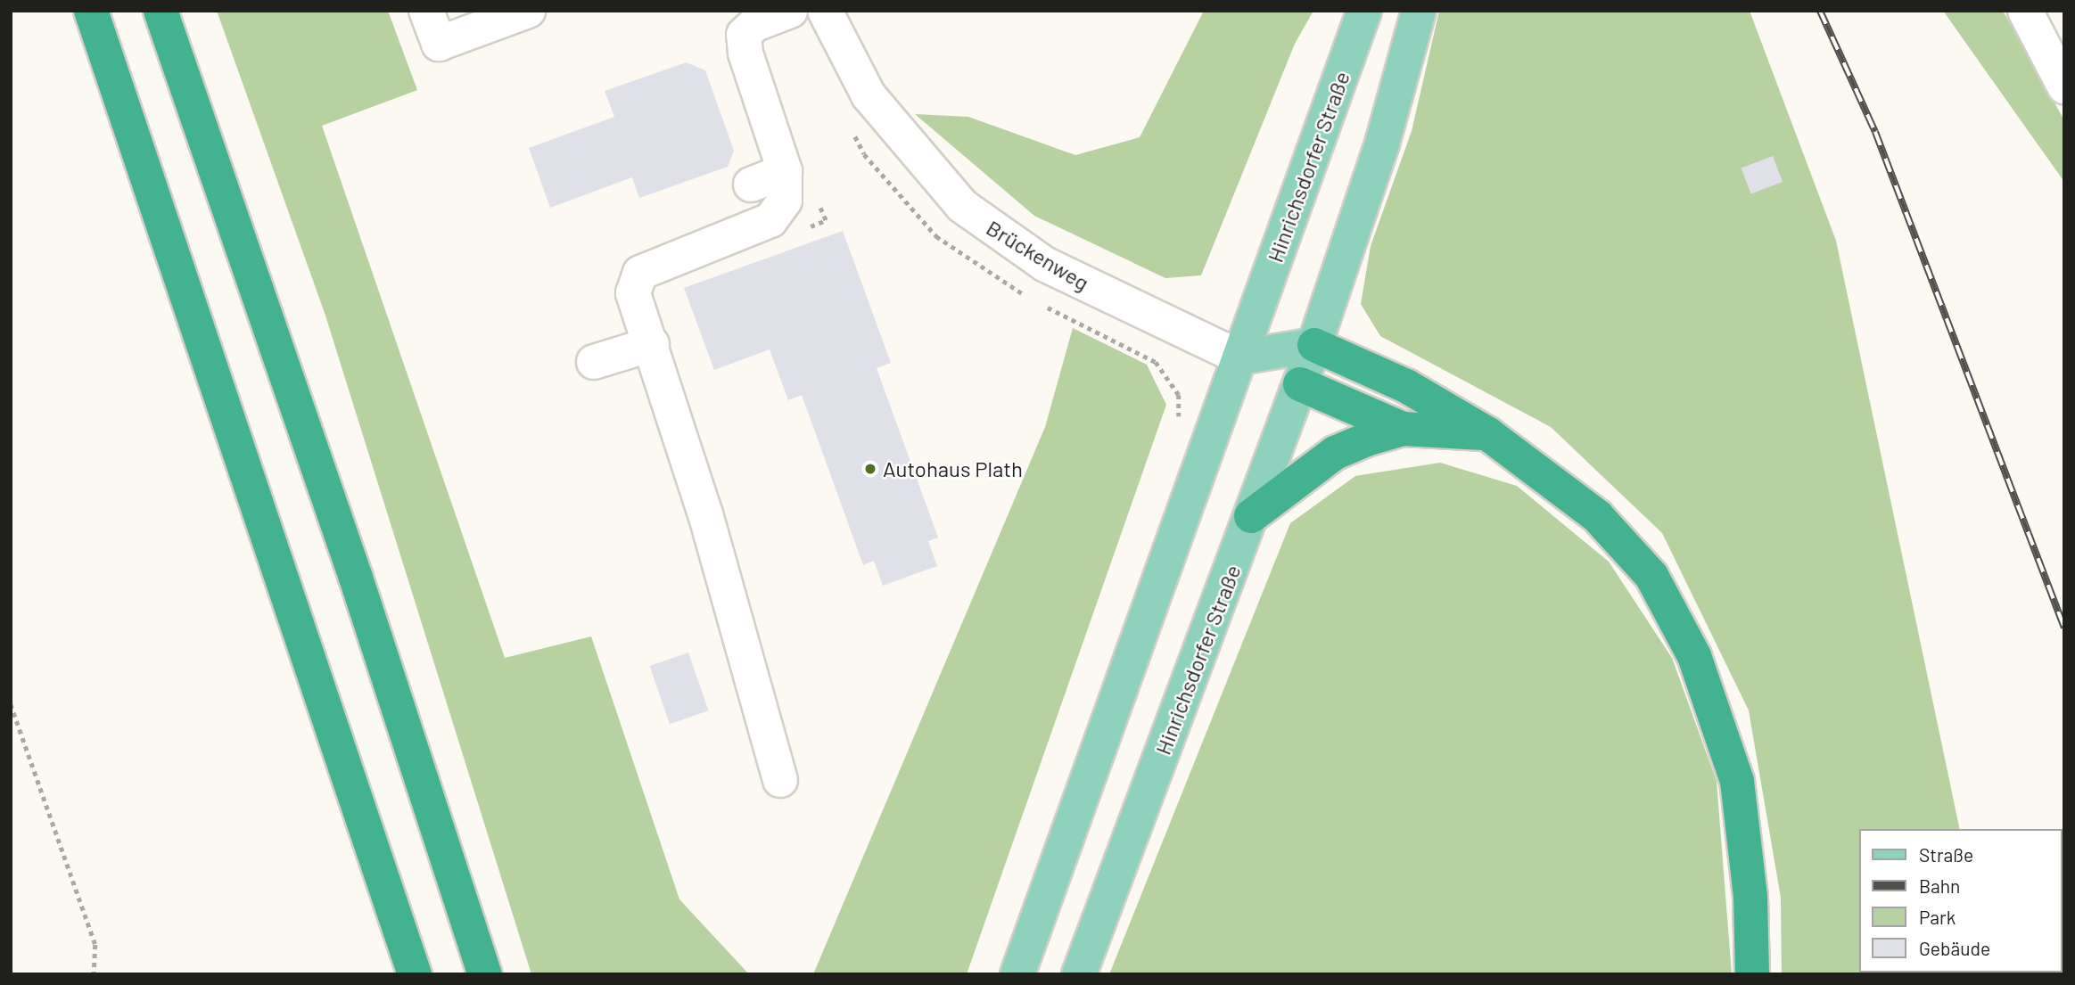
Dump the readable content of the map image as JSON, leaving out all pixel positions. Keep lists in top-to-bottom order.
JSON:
{
  "streets": {
    "main road": ["Hinrichsdorfer Straße", "Brückenweg"]
  },
  "crossings": [
    ["Hinrichsdorfer Straße", "Brückenweg"]
  ],
  "places": ["Autohaus Plath"],
  "legend": [
    "Straße",
    "Bahn",
    "Park",
    "Gebäude"
  ]
}
